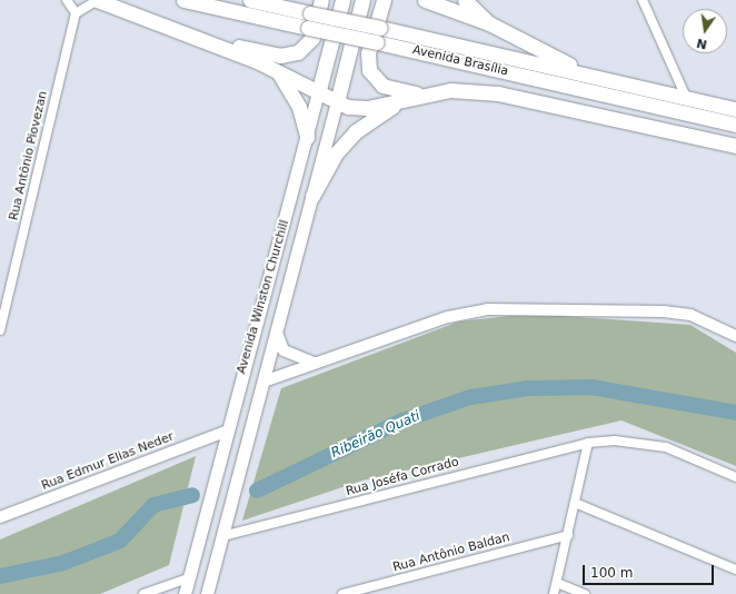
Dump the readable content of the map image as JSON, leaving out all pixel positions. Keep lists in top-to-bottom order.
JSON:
{
  "streets": {
    "main road": ["Avenida Brasília", "Avenida Winston Churchill"],
    "street": [
      "Rua Antônio Piovezan",
      "Rua Edmur Elias Neder",
      "Rua Joséfa Corrado",
      "Rua Antônio Baldan"
    ]
  },
  "crossings": [
    ["Avenida Winston Churchill", "Rua Edmur Elias Neder"],
    ["Avenida Winston Churchill", "Rua Joséfa Corrado"]
  ],
  "water": ["Ribeirão Quati"],
  "scale_bar": "100 m",
  "north": "bottom"
}
